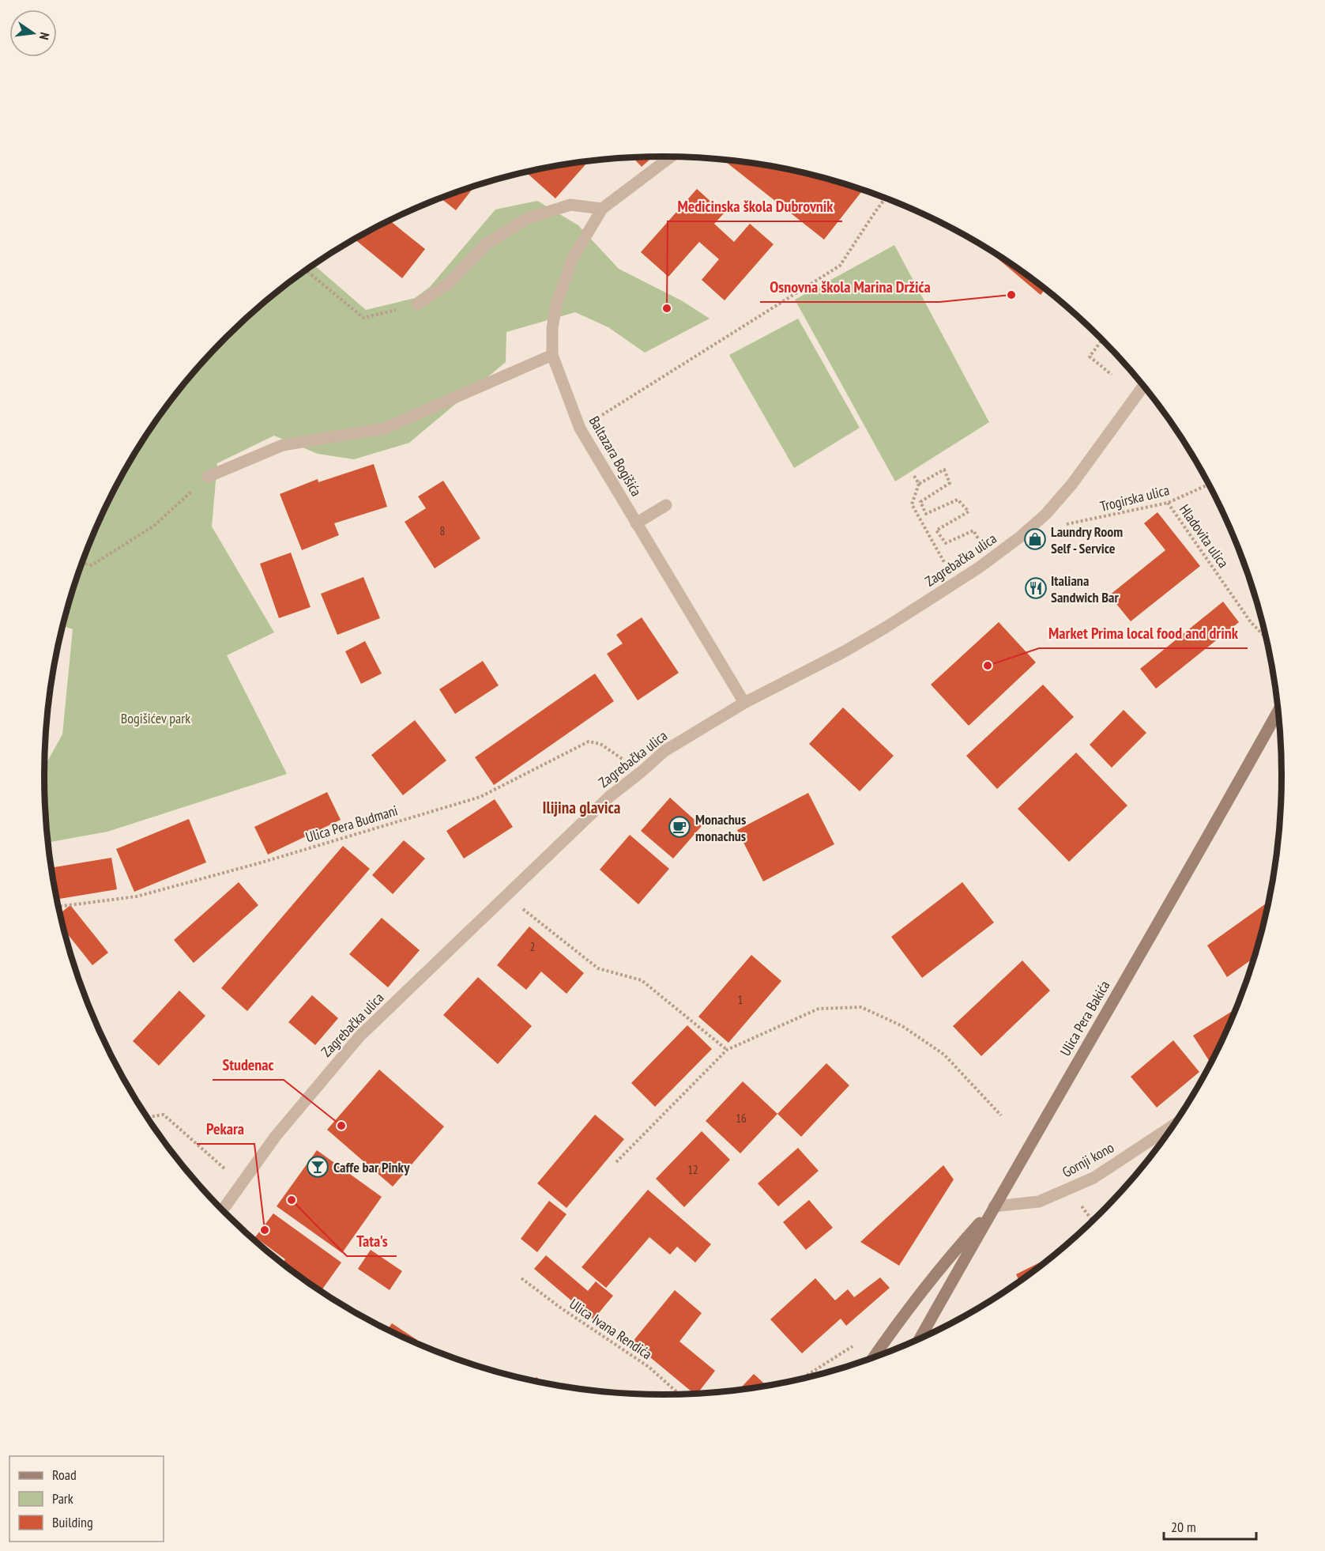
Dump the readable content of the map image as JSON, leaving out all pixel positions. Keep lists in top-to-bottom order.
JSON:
{
  "streets": {
    "main road": ["Ulica Pera Bakića"],
    "street": ["Baltazara Bogišića", "Zagrebačka ulica", "Gornji kono"],
    "path": [
      "Trogirska ulica",
      "Hladovita ulica",
      "Ulica Pera Budmani",
      "Ulica Ivana Rendića"
    ]
  },
  "crossings": [
    ["Baltazara Bogišića", "Zagrebačka ulica"],
    ["Trogirska ulica", "Hladovita ulica"],
    ["Zagrebačka ulica", "Ulica Pera Budmani"],
    ["Ulica Pera Bakića", "Gornji kono"]
  ],
  "districts": ["Ilijina glavica"],
  "parks": ["Bogišićev park"],
  "places": {
    "other": [
      "Osnovna škola Marina Držića",
      "Medicinska škola Dubrovnik",
      "Market Prima local food and drink",
      "Studenac",
      "Tata's",
      "Pekara"
    ],
    "shop": ["Laundry Room Self - Service"],
    "restaurant": ["Italiana Sandwich Bar"],
    "cafe": ["Monachus monachus"],
    "bar": ["Caffe bar Pinky"]
  },
  "house_numbers": [
    "8",
    "2",
    "1",
    "16",
    "12"
  ],
  "legend": ["Road", "Park", "Building"],
  "scale_bar": "20 m",
  "north": "right"
}
